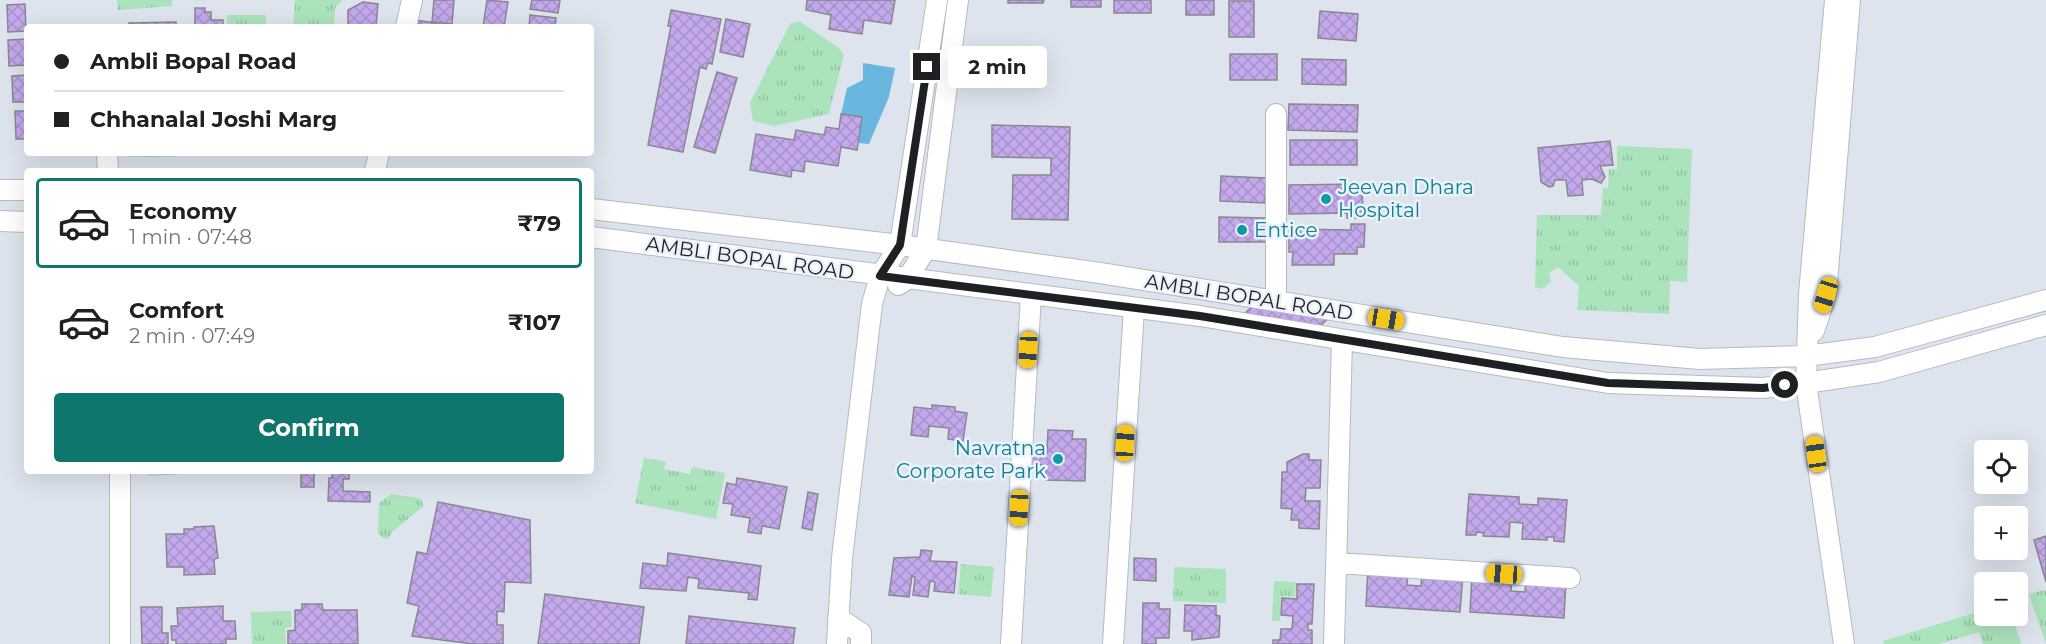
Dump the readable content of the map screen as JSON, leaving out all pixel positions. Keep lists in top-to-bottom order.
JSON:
{
  "streets": {
    "street": ["AMBLI BOPAL ROAD"]
  },
  "places": ["Jeevan Dhara Hospital", "Entice", "Navratna Corporate Park"],
  "page": {
    "banner": ["Ambli Bopal Road", "Chhanalal Joshi Marg"],
    "bubble": "2 min",
    "list": [
      {
        "name": "Economy",
        "note": "1 min · 07:48",
        "value": "₹79"
      },
      {
        "name": "Comfort",
        "note": "2 min · 07:49",
        "value": "₹107"
      }
    ],
    "buttons": "Confirm",
    "map_buttons": ["+", "−"]
  }
}
